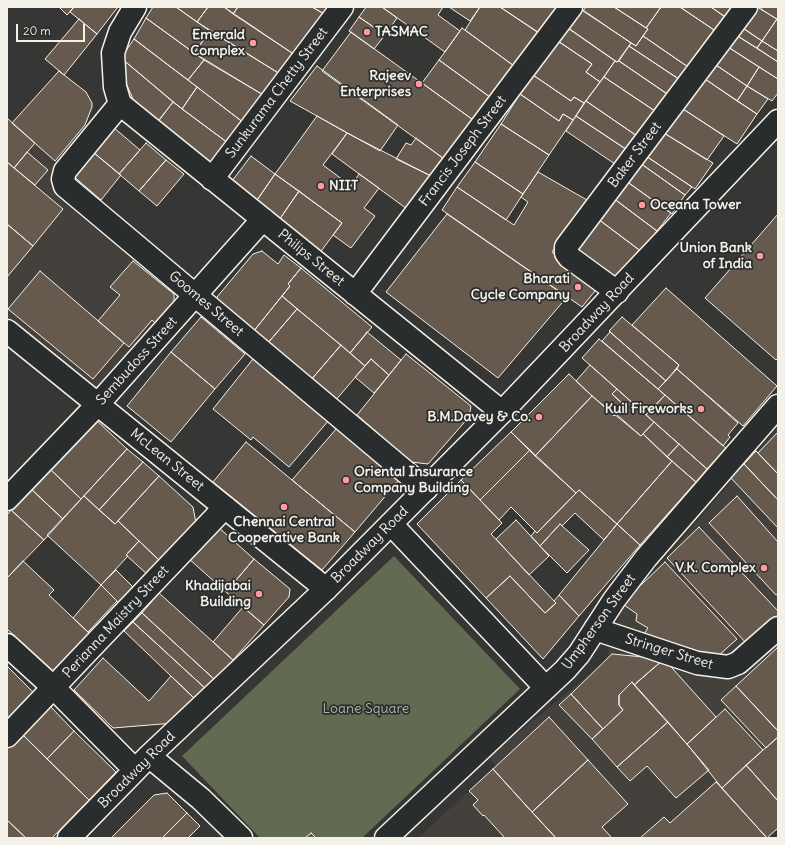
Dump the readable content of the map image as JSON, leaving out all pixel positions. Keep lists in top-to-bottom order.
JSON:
{
  "streets": {
    "street": [
      "Sunkurama Chetty Street",
      "Francis Joseph Street",
      "Baker Street",
      "Philips Street",
      "Goomes Street",
      "Broadway Road",
      "Sembudoss Street",
      "McLean Street",
      "Perianna Maistry Street",
      "Umpherson Street",
      "Stringer Street"
    ]
  },
  "crossings": [
    ["Sunkurama Chetty Street", "Philips Street"],
    ["Francis Joseph Street", "Philips Street"],
    ["Baker Street", "Broadway Road"],
    ["Philips Street", "Goomes Street"],
    ["Philips Street", "Broadway Road"],
    ["Philips Street", "Sembudoss Street"],
    ["Goomes Street", "Broadway Road"],
    ["Goomes Street", "Sembudoss Street"],
    ["Broadway Road", "McLean Street"],
    ["Sembudoss Street", "McLean Street"],
    ["McLean Street", "Perianna Maistry Street"],
    ["Umpherson Street", "Stringer Street"]
  ],
  "parks": ["Loane Square"],
  "places": [
    "TASMAC",
    "Emerald Complex",
    "Rajeev Enterprises",
    "NIIT",
    "Oceana Tower",
    "Union Bank of India",
    "Bharati Cycle Company",
    "Kuil Fireworks",
    "B.M.Davey & Co.",
    "Oriental Insurance Company Building",
    "Chennai Central Cooperative Bank",
    "V.K. Complex",
    "Khadijabai Building"
  ],
  "scale_bar": "20 m"
}
